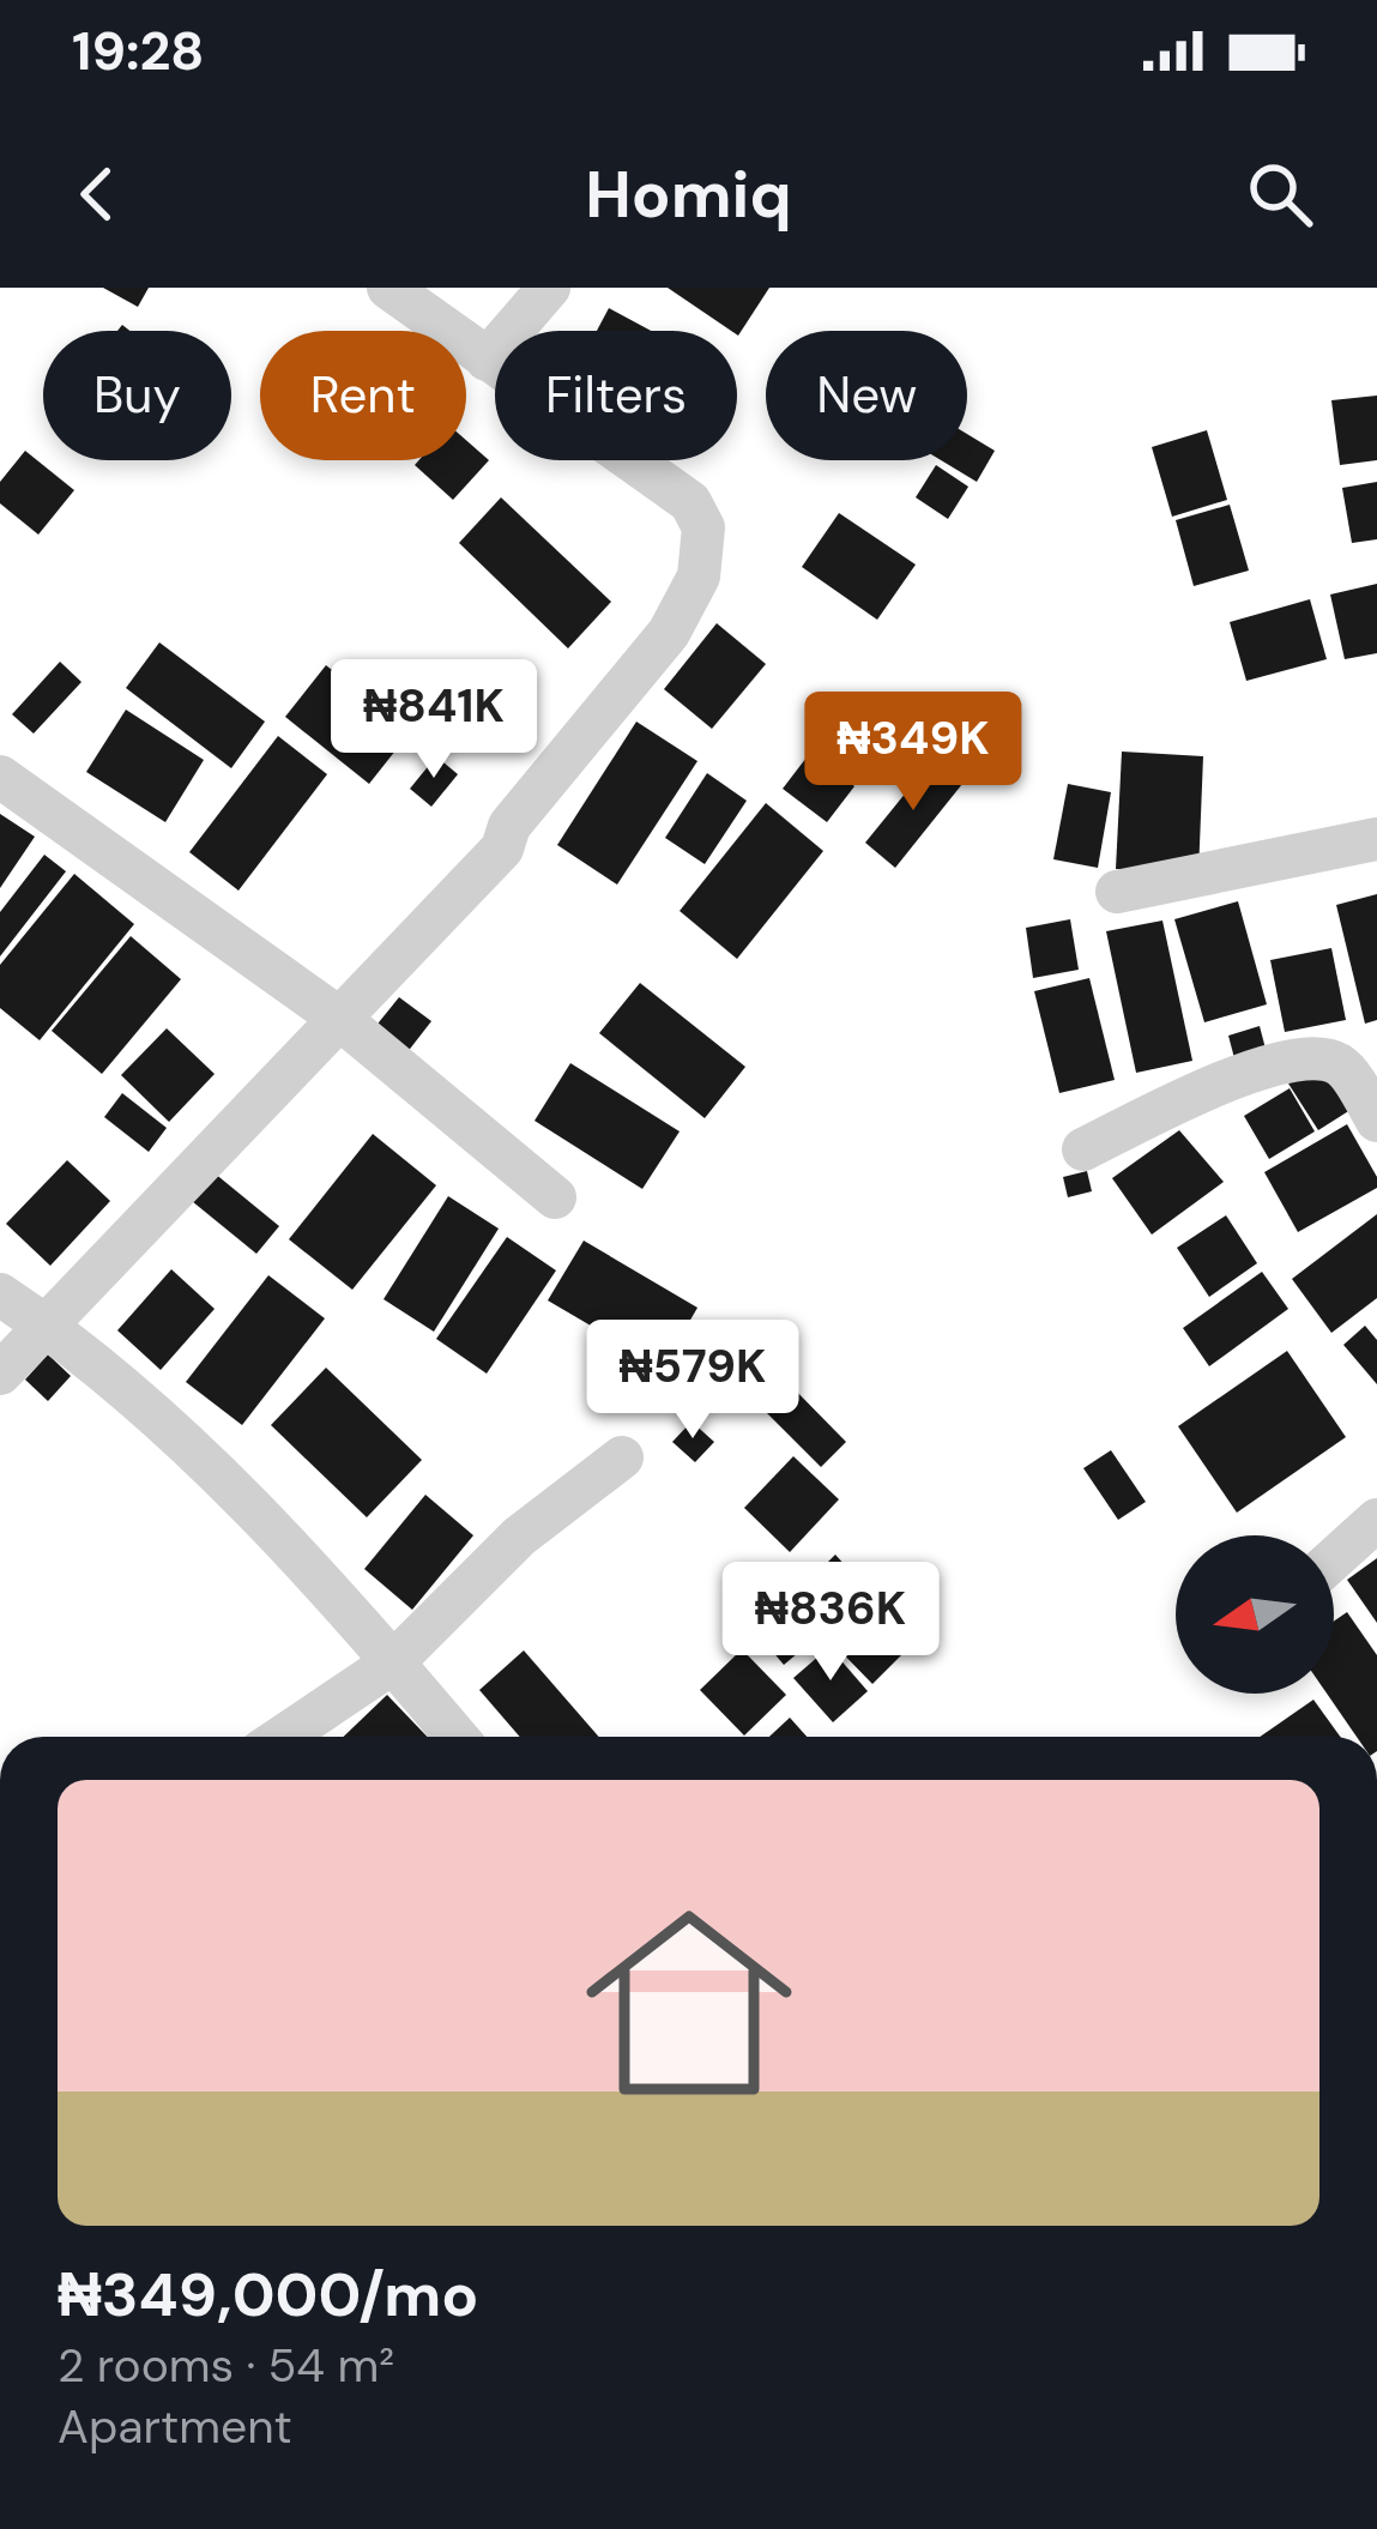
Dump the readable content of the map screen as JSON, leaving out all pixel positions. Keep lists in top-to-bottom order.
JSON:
{
  "north": "left",
  "page": {
    "status": "19:28",
    "header": "Homiq",
    "chip": [
      "Buy",
      "Rent",
      "Filters",
      "New"
    ],
    "price": [
      "₦841K",
      "₦349K",
      "₦579K",
      "₦836K"
    ],
    "list": [
      {
        "name": "₦349,000/mo",
        "note": "2 rooms · 54 m² · Apartment"
      }
    ]
  }
}
